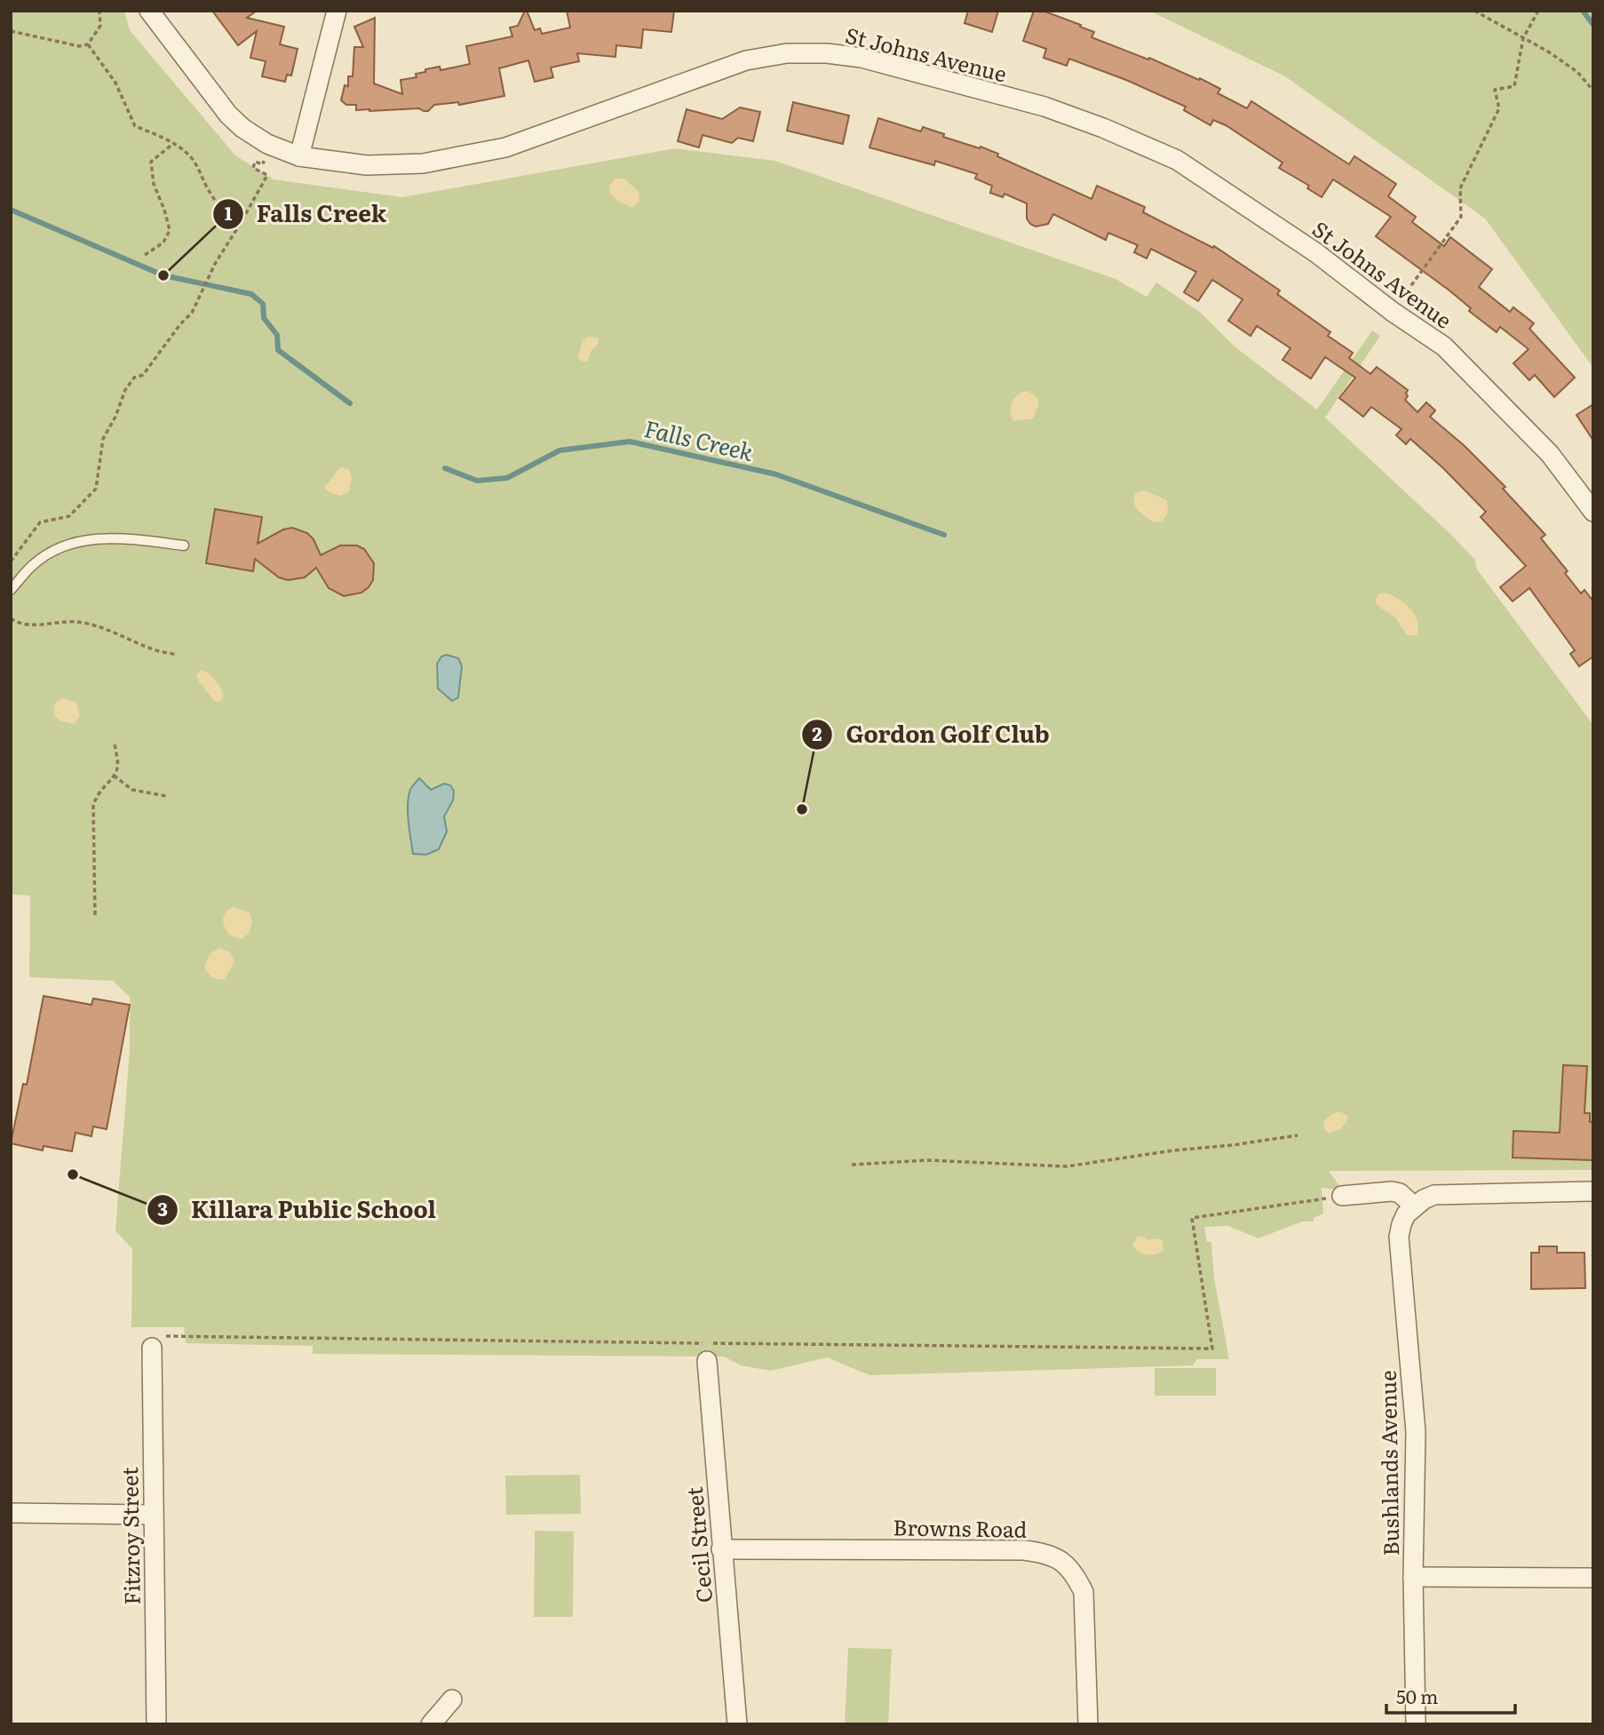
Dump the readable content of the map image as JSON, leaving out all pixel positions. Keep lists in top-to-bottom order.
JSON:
{
  "streets": {
    "street": [
      "St Johns Avenue",
      "Bushlands Avenue",
      "Browns Road",
      "Fitzroy Street",
      "Cecil Street"
    ]
  },
  "crossings": [
    ["Browns Road", "Cecil Street"]
  ],
  "water": ["Falls Creek"],
  "places": ["Falls Creek", "Gordon Golf Club", "Killara Public School"],
  "scale_bar": "50 m"
}
